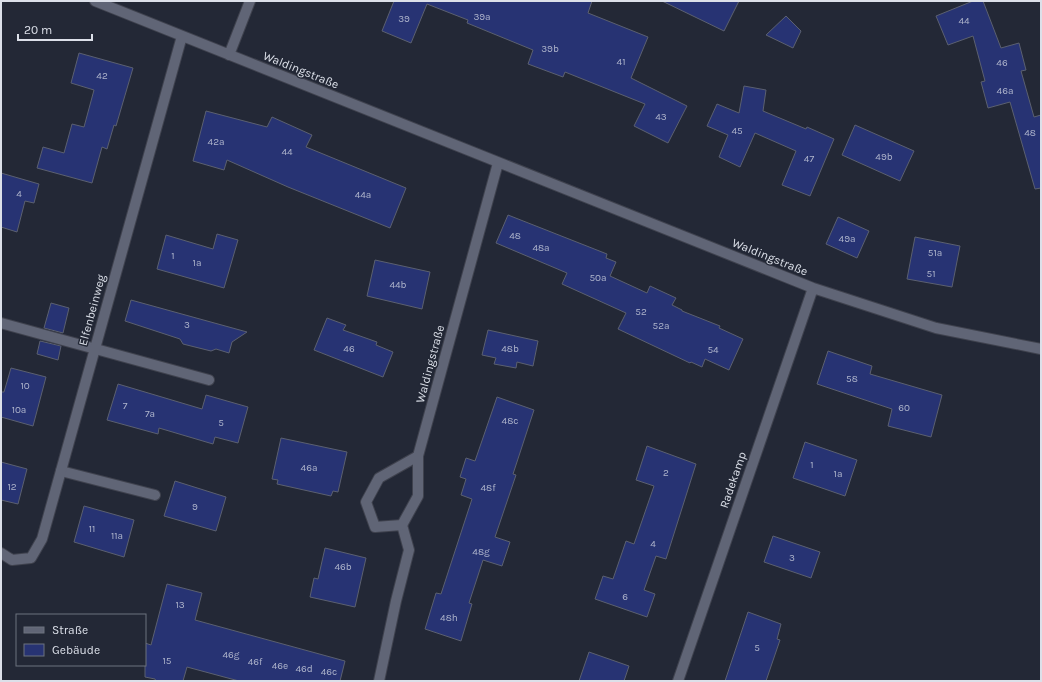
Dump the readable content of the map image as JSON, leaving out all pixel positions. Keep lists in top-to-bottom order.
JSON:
{
  "streets": {
    "street": ["Waldingstraße", "Elfenbeinweg", "Radekamp"]
  },
  "crossings": [
    ["Waldingstraße", "Elfenbeinweg"],
    ["Waldingstraße", "Radekamp"]
  ],
  "house_numbers": [
    "39a",
    "39",
    "44",
    "39b",
    "41",
    "46",
    "42",
    "46a",
    "43",
    "45",
    "48",
    "42a",
    "44",
    "49b",
    "47",
    "4",
    "44a",
    "48",
    "49a",
    "48a",
    "51a",
    "1",
    "1a",
    "51",
    "50a",
    "44b",
    "52",
    "3",
    "52a",
    "46",
    "48b",
    "54",
    "58",
    "10",
    "7",
    "60",
    "10a",
    "7a",
    "48c",
    "5",
    "1",
    "46a",
    "2",
    "1a",
    "12",
    "48f",
    "9",
    "11",
    "11a",
    "4",
    "48g",
    "3",
    "46b",
    "6",
    "13",
    "48h",
    "5",
    "46g",
    "15",
    "46f",
    "46e",
    "46d",
    "46c"
  ],
  "legend": ["Straße", "Gebäude"],
  "scale_bar": "20 m"
}
